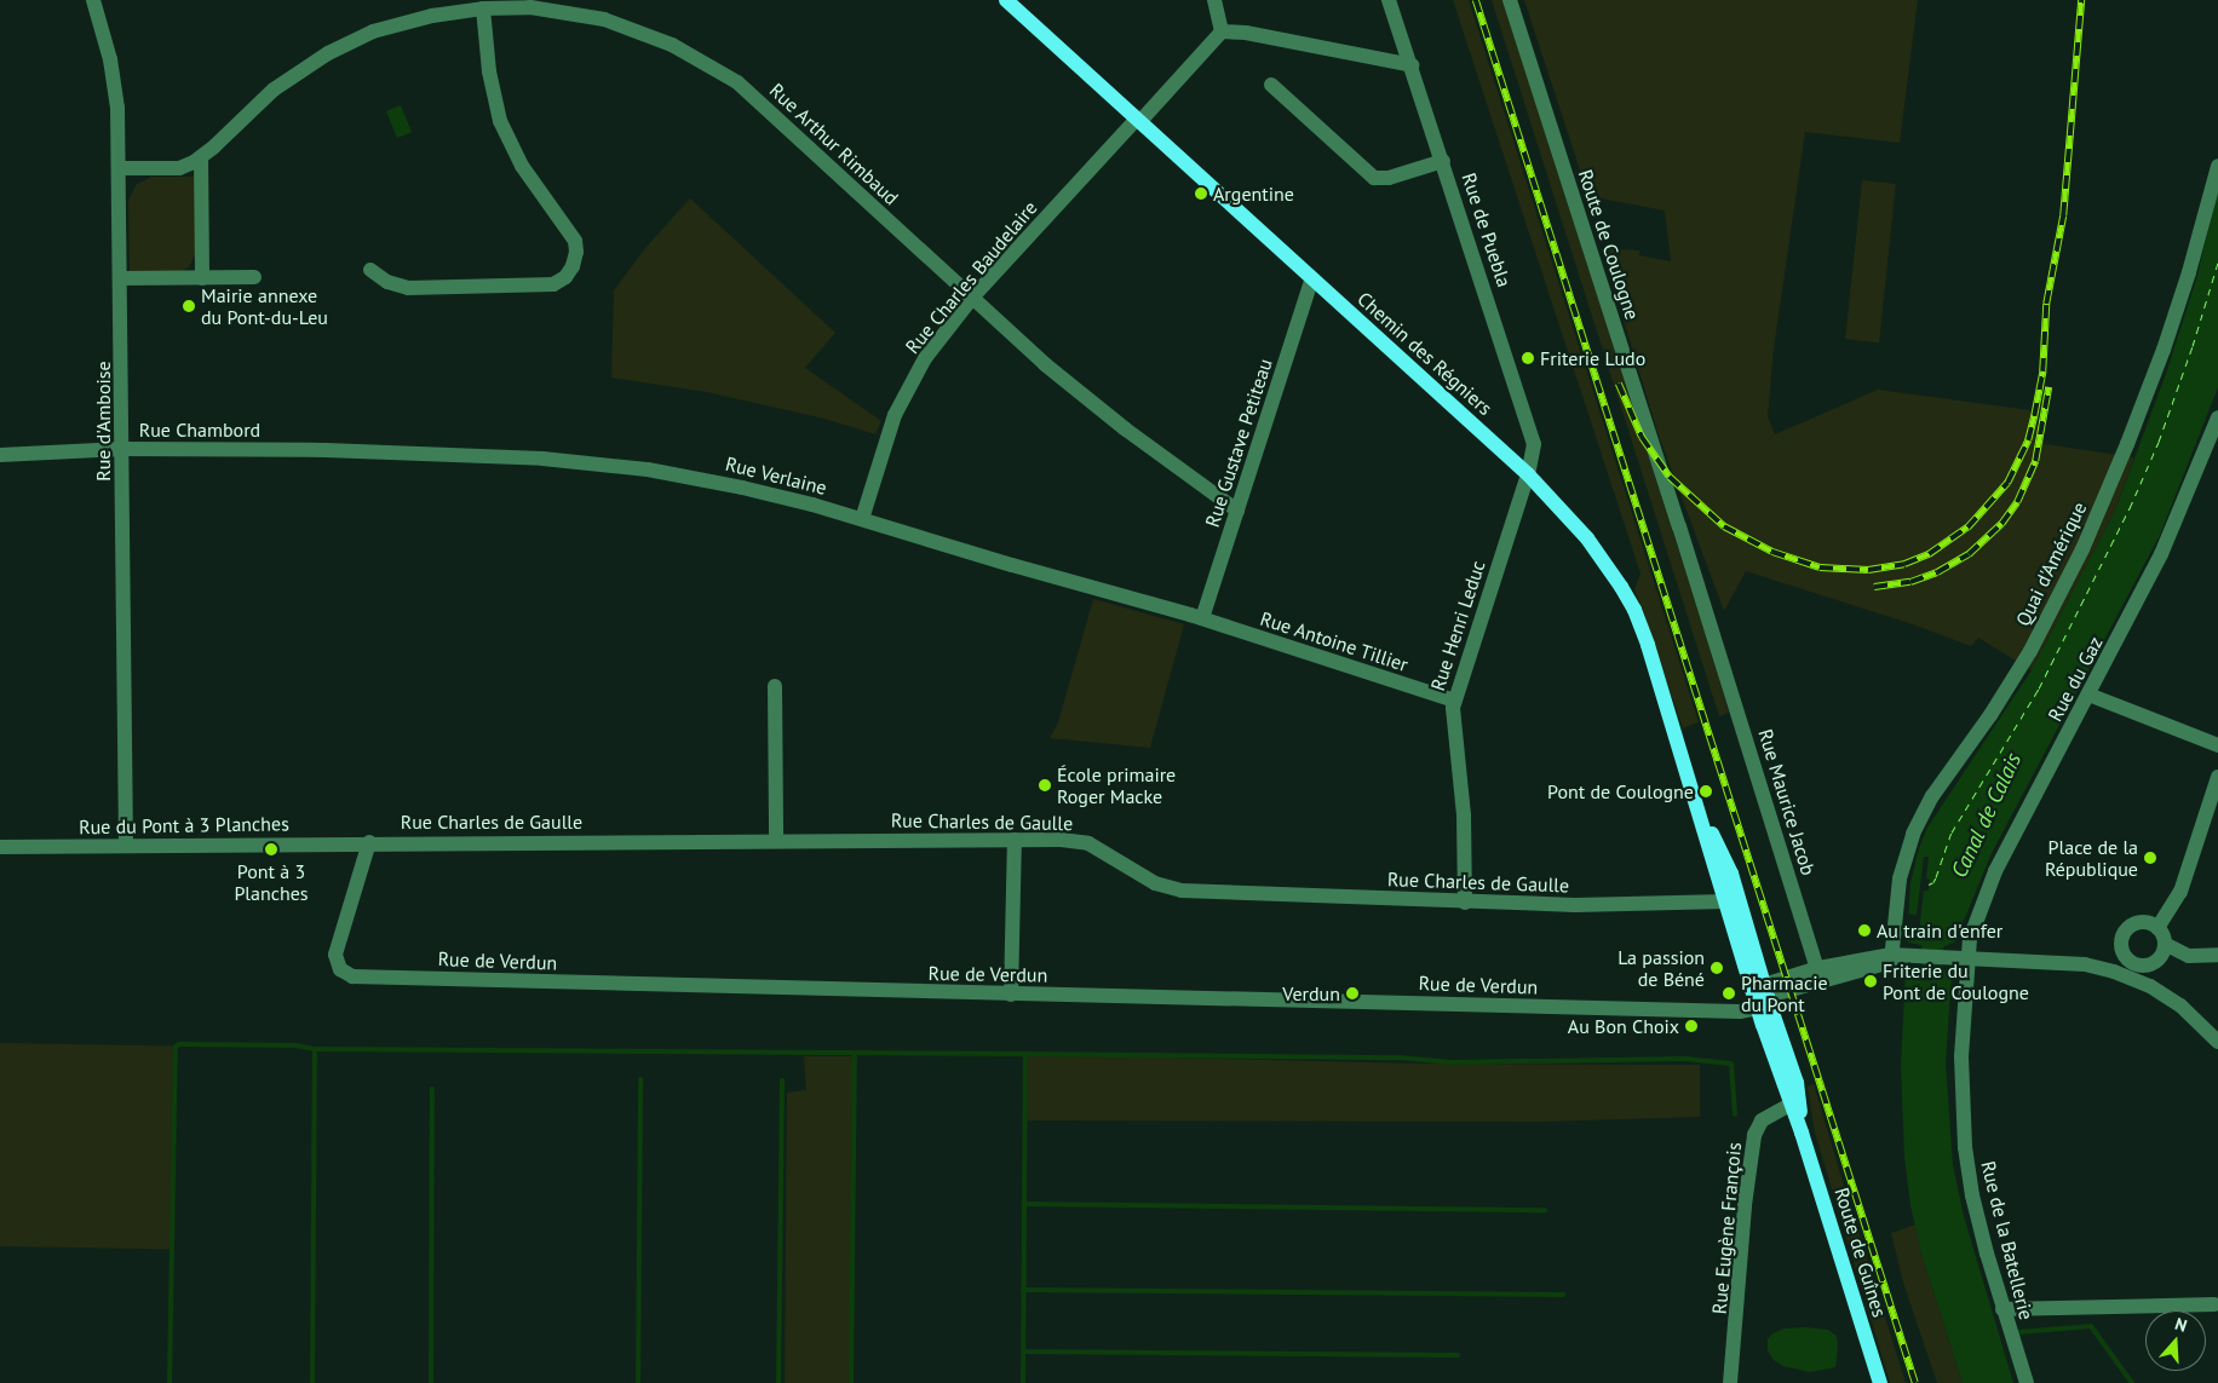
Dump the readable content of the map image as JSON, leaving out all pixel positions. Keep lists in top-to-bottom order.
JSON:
{
  "streets": {
    "main road": ["Chemin des Régniers", "Route de Guînes"],
    "street": [
      "Rue Arthur Rimbaud",
      "Rue de Puebla",
      "Route de Coulogne",
      "Rue Charles Baudelaire",
      "Rue d'Amboise",
      "Rue Chambord",
      "Rue Gustave Petiteau",
      "Rue Verlaine",
      "Quai d'Amérique",
      "Rue Henri Leduc",
      "Rue Antoine Tillier",
      "Rue du Gaz",
      "Rue Maurice Jacob",
      "Rue Charles de Gaulle",
      "Rue du Pont à 3 Planches",
      "Rue de Verdun",
      "Rue Eugène François",
      "Rue de la Batellerie"
    ]
  },
  "crossings": [
    ["Rue Arthur Rimbaud", "Rue Charles Baudelaire"],
    ["Rue Arthur Rimbaud", "Rue Gustave Petiteau"],
    ["Rue de Puebla", "Chemin des Régniers"],
    ["Rue de Puebla", "Rue Henri Leduc"],
    ["Route de Coulogne", "Rue Maurice Jacob"],
    ["Rue Charles Baudelaire", "Chemin des Régniers"],
    ["Rue Charles Baudelaire", "Rue Verlaine"],
    ["Chemin des Régniers", "Rue Gustave Petiteau"],
    ["Chemin des Régniers", "Rue Henri Leduc"],
    ["Chemin des Régniers", "Rue Charles de Gaulle"],
    ["Chemin des Régniers", "Rue de Verdun"],
    ["Chemin des Régniers", "Route de Guînes"],
    ["Rue d'Amboise", "Rue Chambord"],
    ["Rue d'Amboise", "Rue du Pont à 3 Planches"],
    ["Rue Chambord", "Rue Verlaine"],
    ["Rue Gustave Petiteau", "Rue Verlaine"],
    ["Rue Gustave Petiteau", "Rue Antoine Tillier"],
    ["Rue Verlaine", "Rue Antoine Tillier"],
    ["Quai d'Amérique", "Rue de Verdun"],
    ["Rue Henri Leduc", "Rue Antoine Tillier"],
    ["Rue Henri Leduc", "Rue Charles de Gaulle"],
    ["Rue du Gaz", "Rue de Verdun"],
    ["Rue du Gaz", "Rue de la Batellerie"],
    ["Rue Maurice Jacob", "Rue de Verdun"],
    ["Rue Charles de Gaulle", "Rue du Pont à 3 Planches"],
    ["Rue Charles de Gaulle", "Rue de Verdun"],
    ["Rue du Pont à 3 Planches", "Rue de Verdun"],
    ["Rue de Verdun", "Rue de la Batellerie"],
    ["Rue de Verdun", "Route de Guînes"],
    ["Rue Eugène François", "Route de Guînes"]
  ],
  "water": ["Canal de Calais"],
  "places": [
    "Argentine",
    "Mairie annexe du Pont-du-Leu",
    "Friterie Ludo",
    "École primaire Roger Macke",
    "Pont de Coulogne",
    "Pont à 3 Planches",
    "Place de la République",
    "Au train d'enfer",
    "La passion de Béné",
    "Friterie du Pont de Coulogne",
    "Verdun",
    "Pharmacie du Pont",
    "Au Bon Choix"
  ],
  "north": "top"
}
